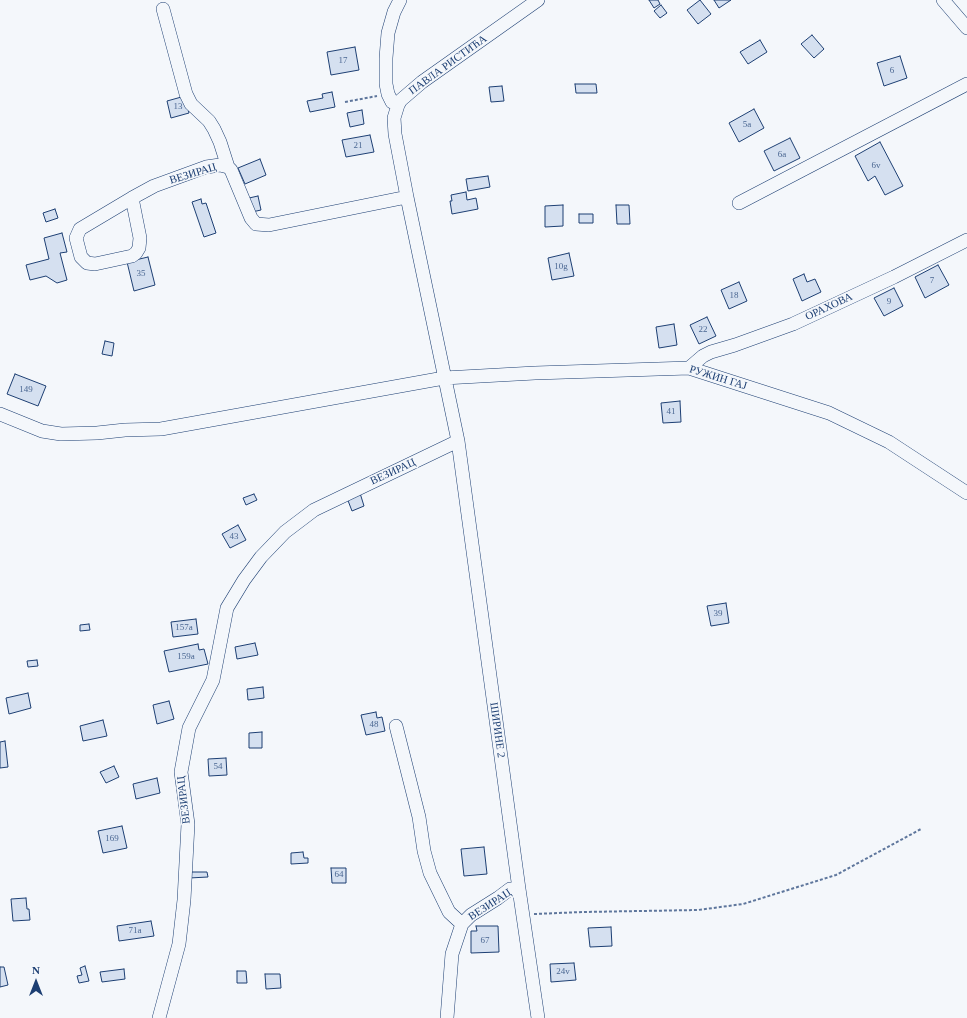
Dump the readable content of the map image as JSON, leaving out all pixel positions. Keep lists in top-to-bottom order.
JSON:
{
  "streets": {
    "street": [
      "ПАВЛА РИСТИЋА",
      "ВЕЗИРАЦ",
      "ОРАХОВА",
      "РУЖИН ГАЈ",
      "ШИРИНЕ 2"
    ]
  },
  "crossings": [
    ["ВЕЗИРАЦ", "ШИРИНЕ 2"],
    ["ОРАХОВА", "РУЖИН ГАЈ"]
  ],
  "house_numbers": [
    "17",
    "6",
    "13",
    "5a",
    "21",
    "6a",
    "6v",
    "10g",
    "35",
    "7",
    "18",
    "9",
    "22",
    "149",
    "41",
    "43",
    "39",
    "157a",
    "159a",
    "48",
    "54",
    "169",
    "64",
    "71a",
    "67",
    "24v"
  ],
  "north": "top"
}
